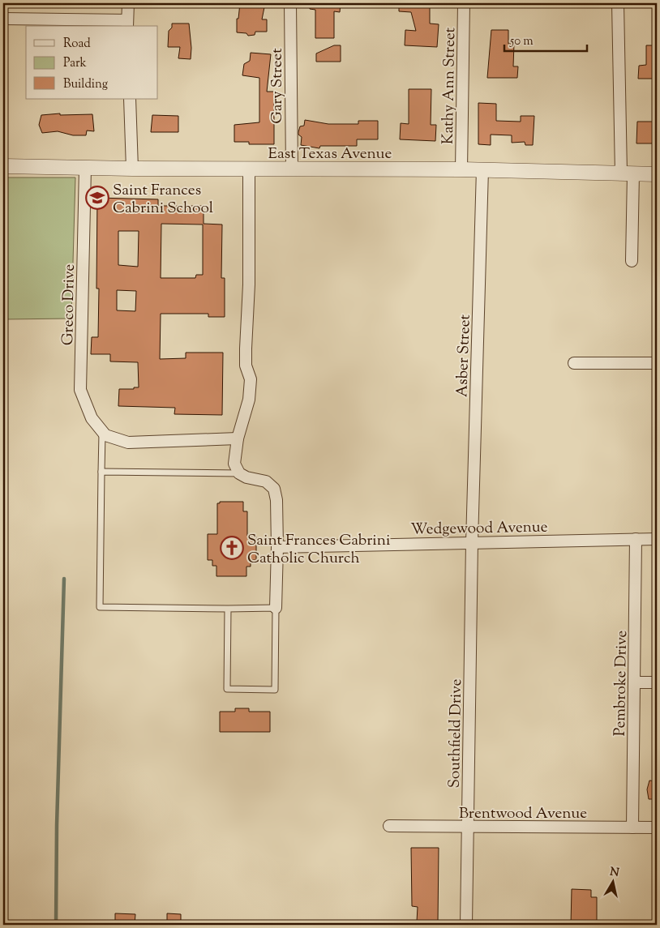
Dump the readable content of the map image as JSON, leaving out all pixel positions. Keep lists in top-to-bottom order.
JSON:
{
  "streets": {
    "street": [
      "Gary Street",
      "Kathy Ann Street",
      "East Texas Avenue",
      "Greco Drive",
      "Asber Street",
      "Wedgewood Avenue",
      "Pembroke Drive",
      "Southfield Drive",
      "Brentwood Avenue"
    ]
  },
  "crossings": [
    ["Gary Street", "East Texas Avenue"],
    ["Kathy Ann Street", "East Texas Avenue"],
    ["East Texas Avenue", "Greco Drive"],
    ["East Texas Avenue", "Asber Street"],
    ["Asber Street", "Wedgewood Avenue"],
    ["Asber Street", "Southfield Drive"],
    ["Wedgewood Avenue", "Pembroke Drive"],
    ["Wedgewood Avenue", "Southfield Drive"],
    ["Pembroke Drive", "Brentwood Avenue"],
    ["Southfield Drive", "Brentwood Avenue"]
  ],
  "places": {
    "school or university": ["Saint Frances Cabrini School"],
    "church": ["Saint Frances Cabrini Catholic Church"]
  },
  "legend": ["Road", "Park", "Building"],
  "scale_bar": "50 m",
  "north": "top"
}
